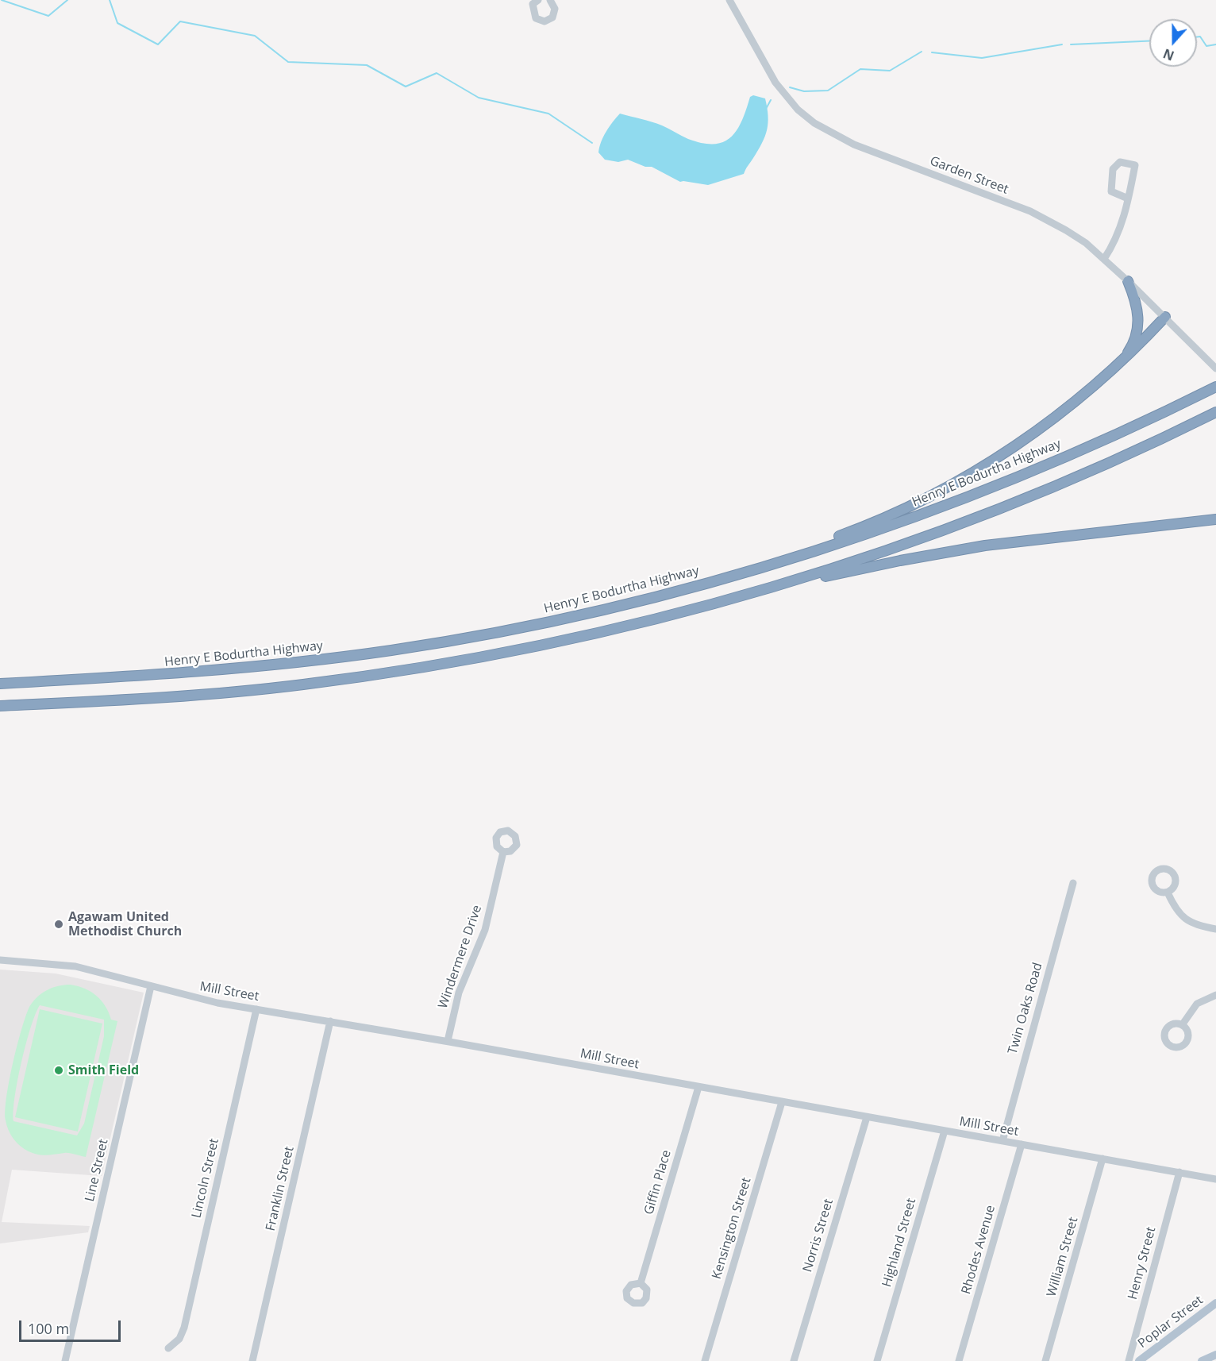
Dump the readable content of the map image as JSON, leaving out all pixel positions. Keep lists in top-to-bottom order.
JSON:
{
  "streets": {
    "highway": ["Henry E Bodurtha Highway"],
    "main road": ["Poplar Street"],
    "street": [
      "Garden Street",
      "Windermere Drive",
      "Mill Street",
      "Twin Oaks Road",
      "Line Street",
      "Lincoln Street",
      "Giffin Place",
      "Franklin Street",
      "Kensington Street",
      "Norris Street",
      "Highland Street",
      "Rhodes Avenue",
      "William Street",
      "Henry Street"
    ]
  },
  "crossings": [
    ["Windermere Drive", "Mill Street"],
    ["Mill Street", "Twin Oaks Road"],
    ["Mill Street", "Line Street"],
    ["Mill Street", "Lincoln Street"],
    ["Mill Street", "Giffin Place"],
    ["Mill Street", "Franklin Street"],
    ["Mill Street", "Kensington Street"],
    ["Mill Street", "Norris Street"],
    ["Mill Street", "Highland Street"],
    ["Mill Street", "Rhodes Avenue"],
    ["Mill Street", "William Street"],
    ["Mill Street", "Henry Street"]
  ],
  "places": ["Agawam United Methodist Church", "Smith Field"],
  "scale_bar": "100 m",
  "north": "bottom"
}
